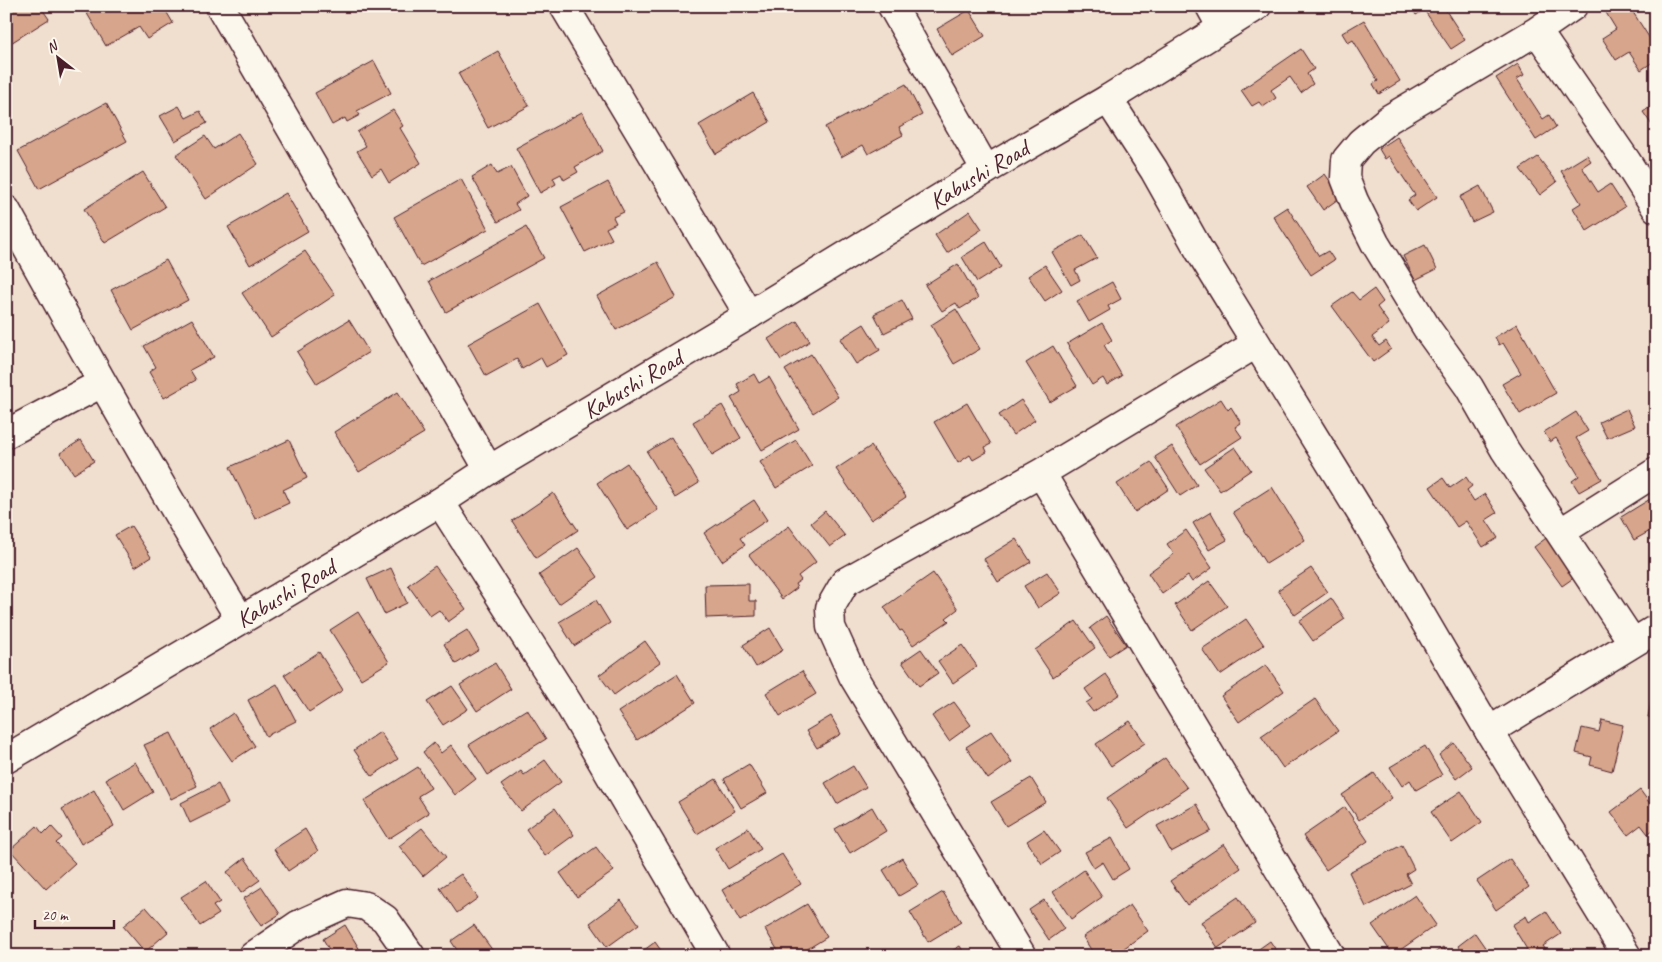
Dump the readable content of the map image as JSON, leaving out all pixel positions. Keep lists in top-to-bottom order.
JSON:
{
  "streets": {
    "street": ["Kabushi Road"]
  },
  "scale_bar": "20 m",
  "north": "top left"
}
